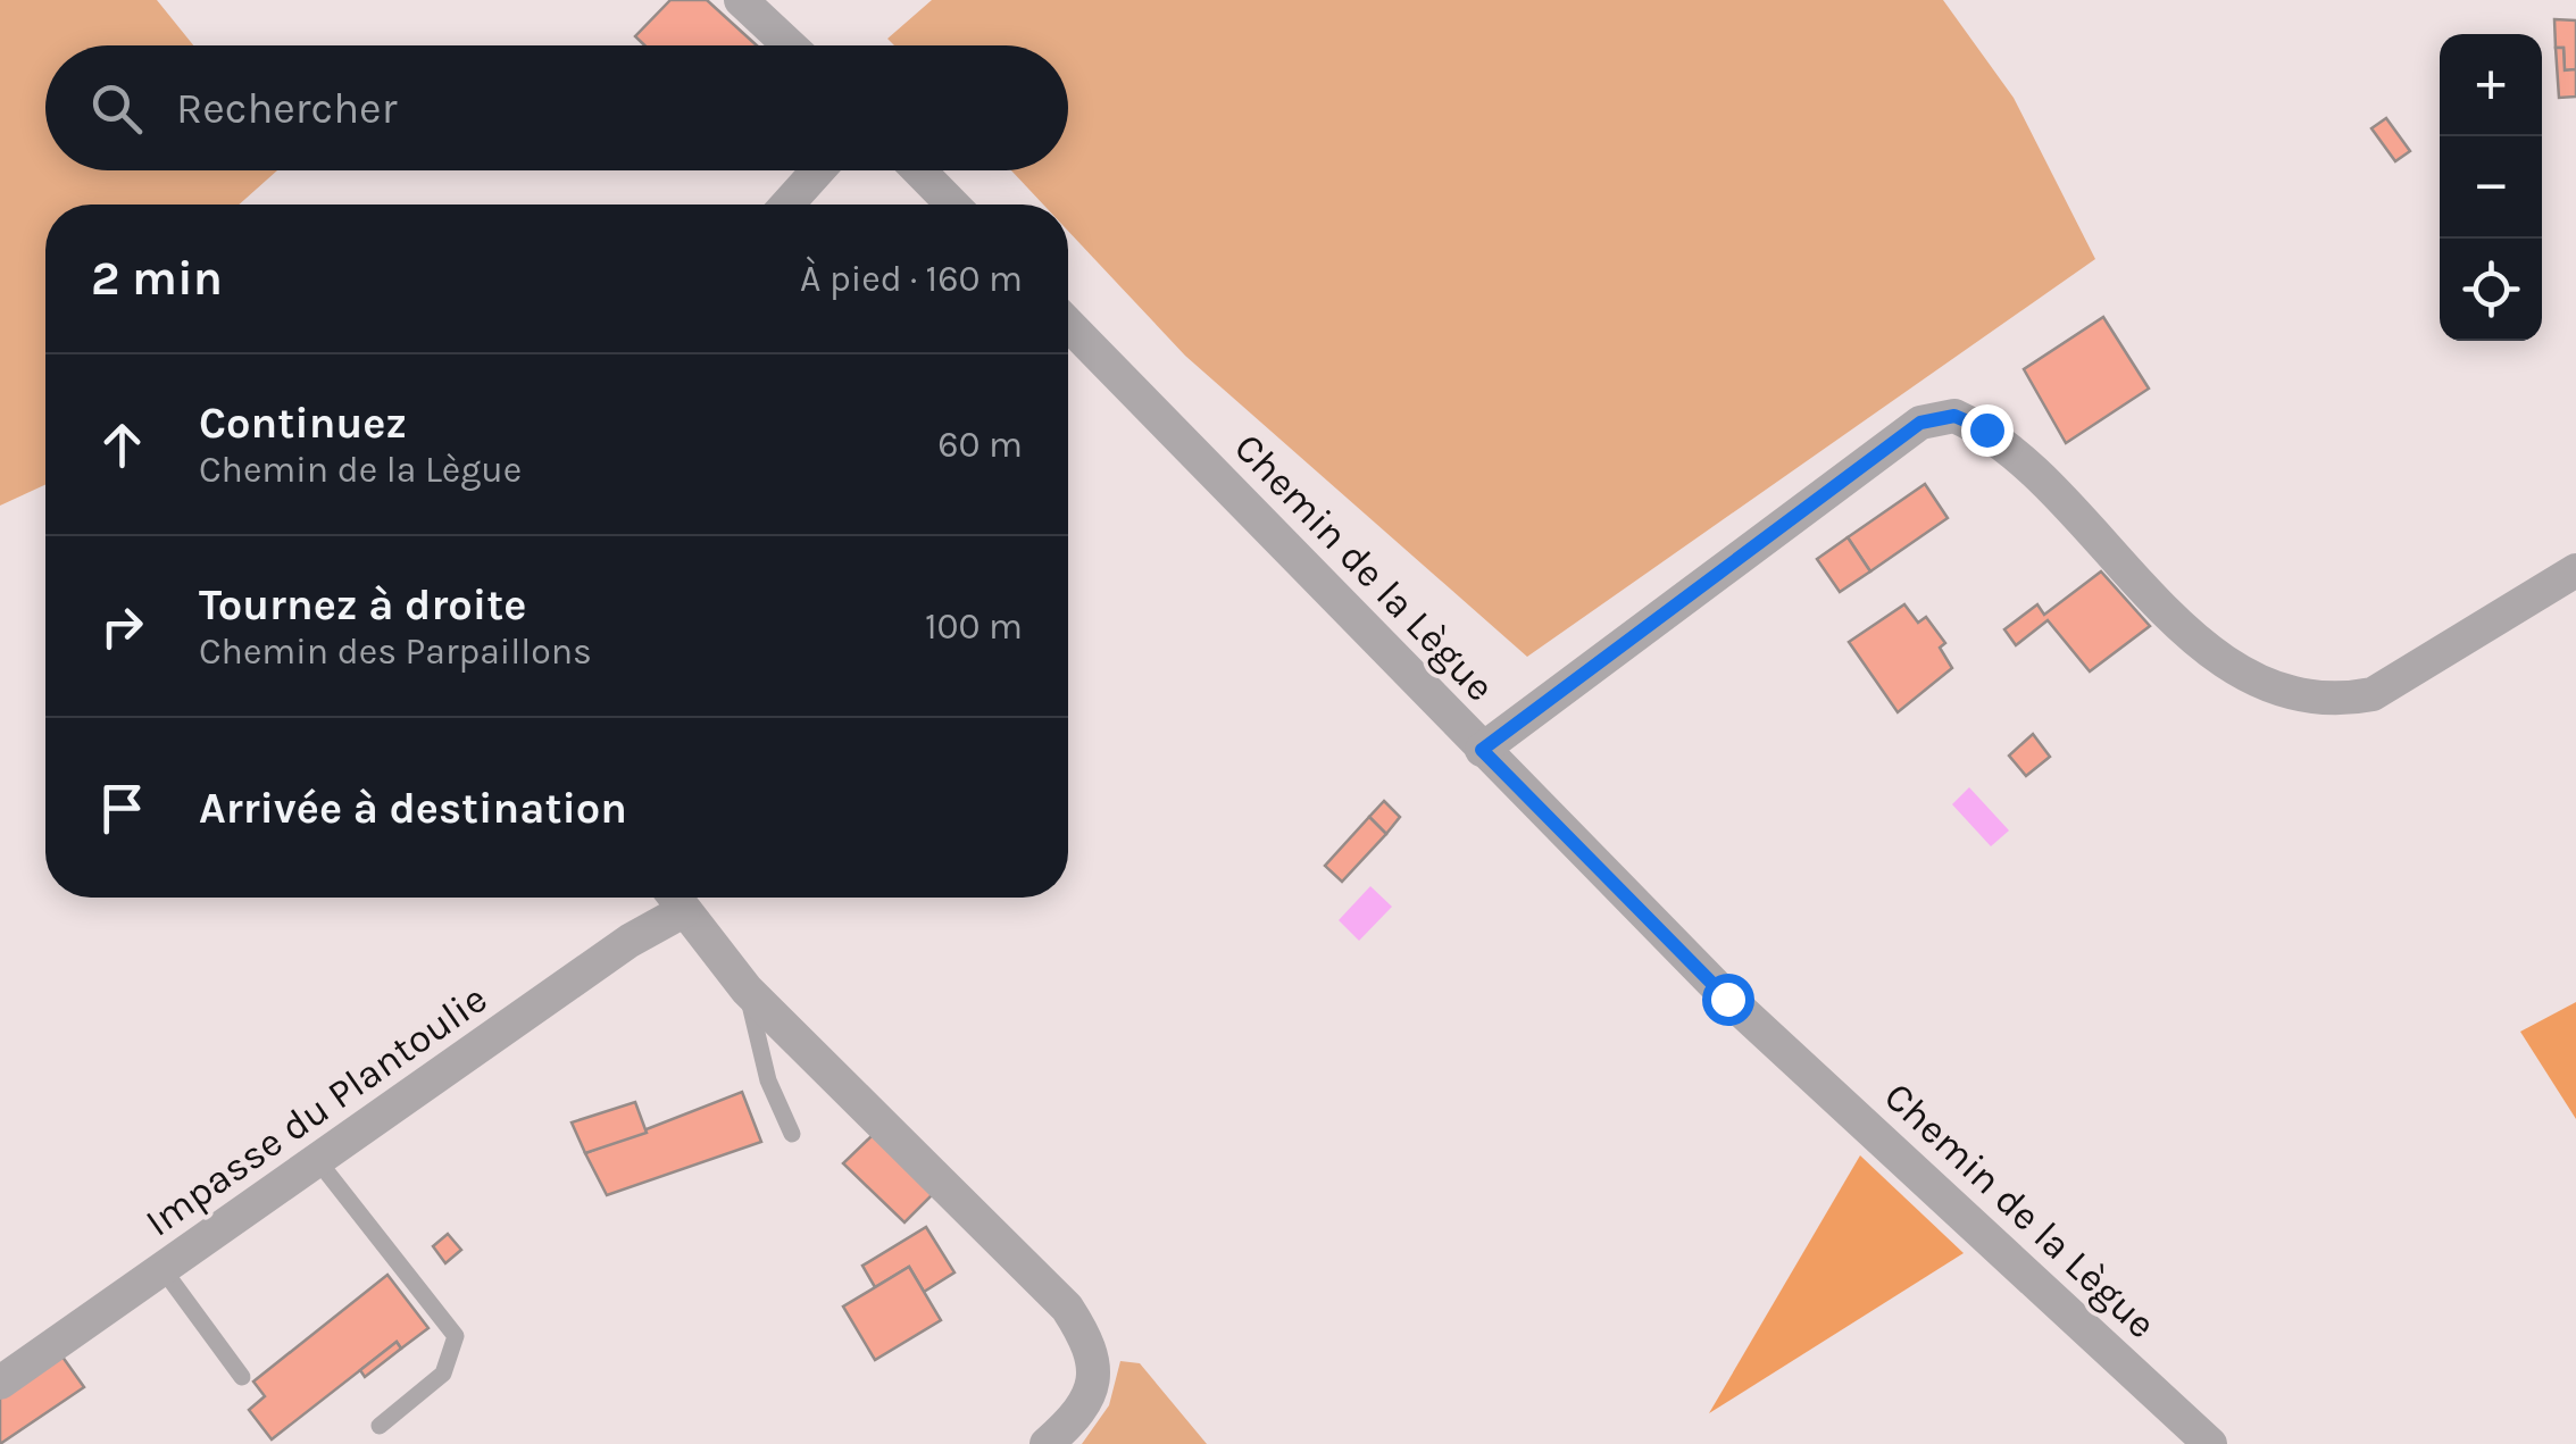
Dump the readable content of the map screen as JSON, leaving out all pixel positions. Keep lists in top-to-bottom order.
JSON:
{
  "streets": {
    "street": ["Chemin de la Lègue", "Impasse du Plantoulie"]
  },
  "page": {
    "map_buttons": ["+", "−"],
    "search": "Rechercher",
    "heading": ["2 min", "À pied · 160 m"],
    "list": [
      ["Continuez", "Chemin de la Lègue", "60 m"],
      ["Tournez à droite", "Chemin des Parpaillons", "100 m"],
      "Arrivée à destination"
    ]
  }
}
